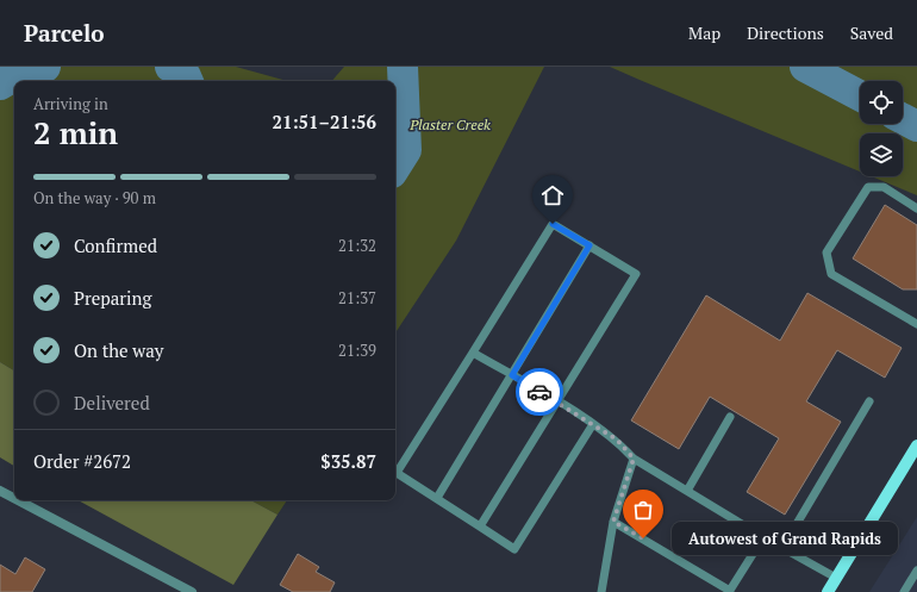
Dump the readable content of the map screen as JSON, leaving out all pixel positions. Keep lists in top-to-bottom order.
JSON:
{
  "parks": ["Plaster Creek"],
  "places": ["Autowest of Grand Rapids"],
  "page": {
    "header": "Parcelo",
    "nav": ["Map", "Directions", "Saved"],
    "heading": ["2 min", "Arriving in", "21:51–21:56"],
    "panel": ["Order #2672", "$35.87"],
    "bar": "On the way · 90 m",
    "list": [
      ["Confirmed", "21:32"],
      ["Preparing", "21:37"],
      ["On the way", "21:39"],
      "Delivered"
    ],
    "bubble": "Autowest of Grand Rapids"
  }
}
